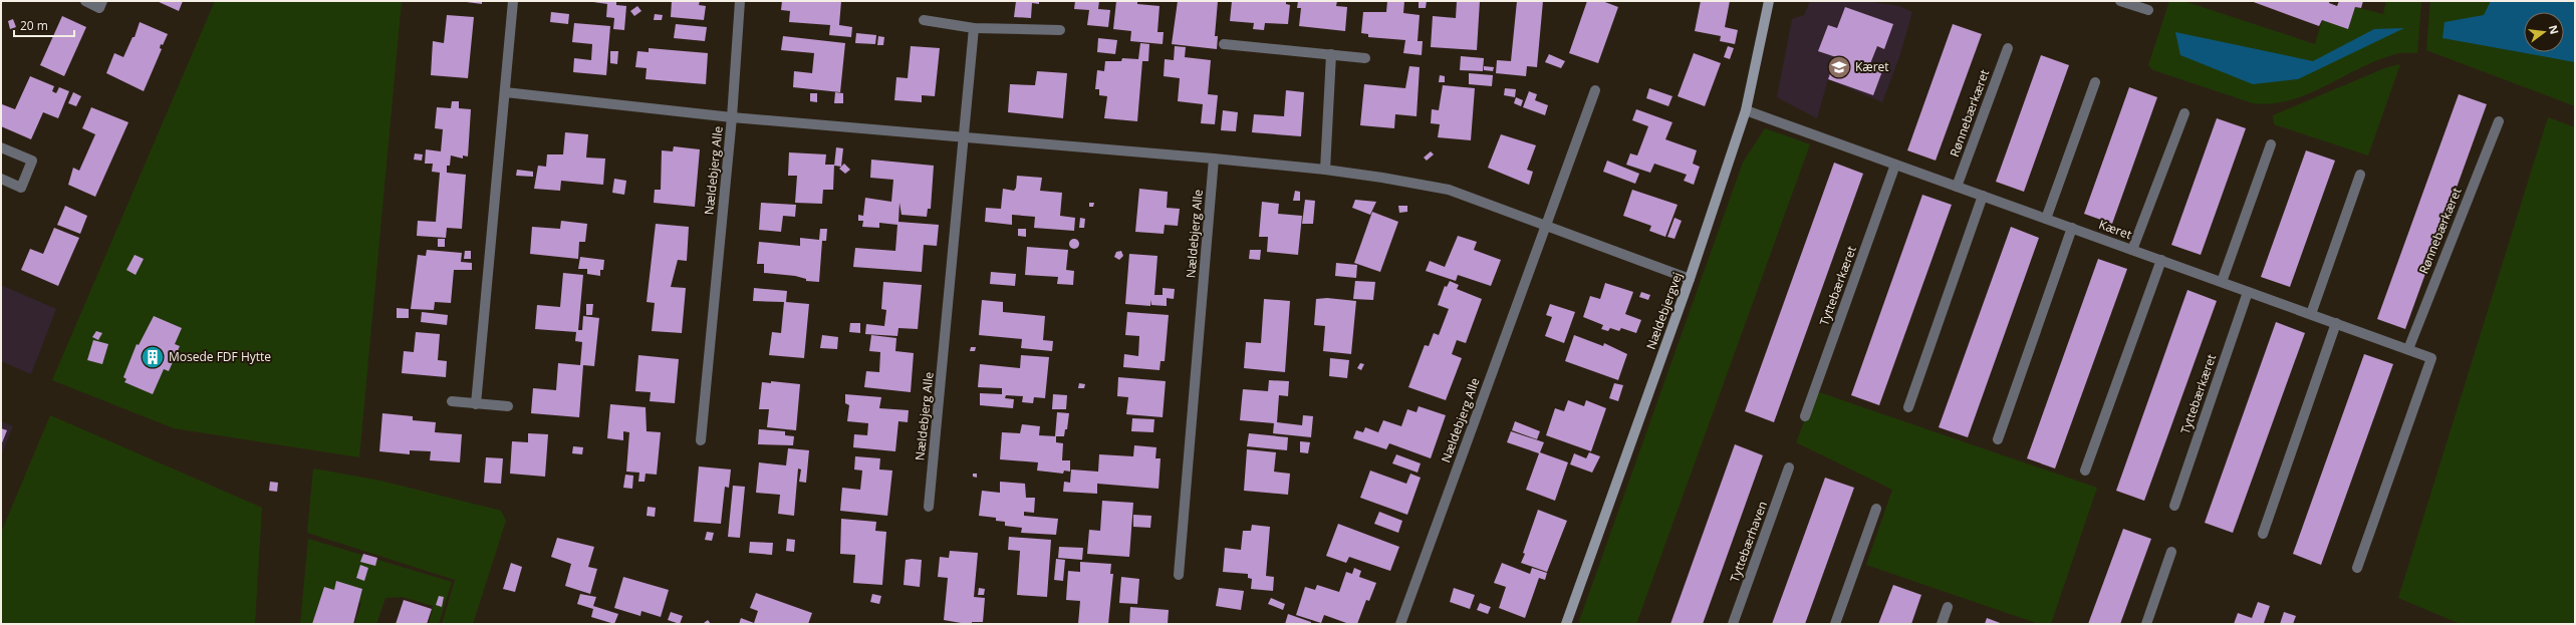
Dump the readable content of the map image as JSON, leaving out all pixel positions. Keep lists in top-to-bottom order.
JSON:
{
  "streets": {
    "street": [
      "Rønnebærkæret",
      "Nældebjerg Alle",
      "Kæret",
      "Tyttebærkæret",
      "Nældebjergvej",
      "Tyttebærhaven"
    ]
  },
  "crossings": [
    ["Rønnebærkæret", "Kæret"],
    ["Nældebjerg Alle", "Nældebjergvej"],
    ["Kæret", "Tyttebærkæret"],
    ["Kæret", "Nældebjergvej"]
  ],
  "places": {
    "school or university": ["Kæret"],
    "building": ["Mosede FDF Hytte"]
  },
  "scale_bar": "20 m",
  "north": "right"
}
